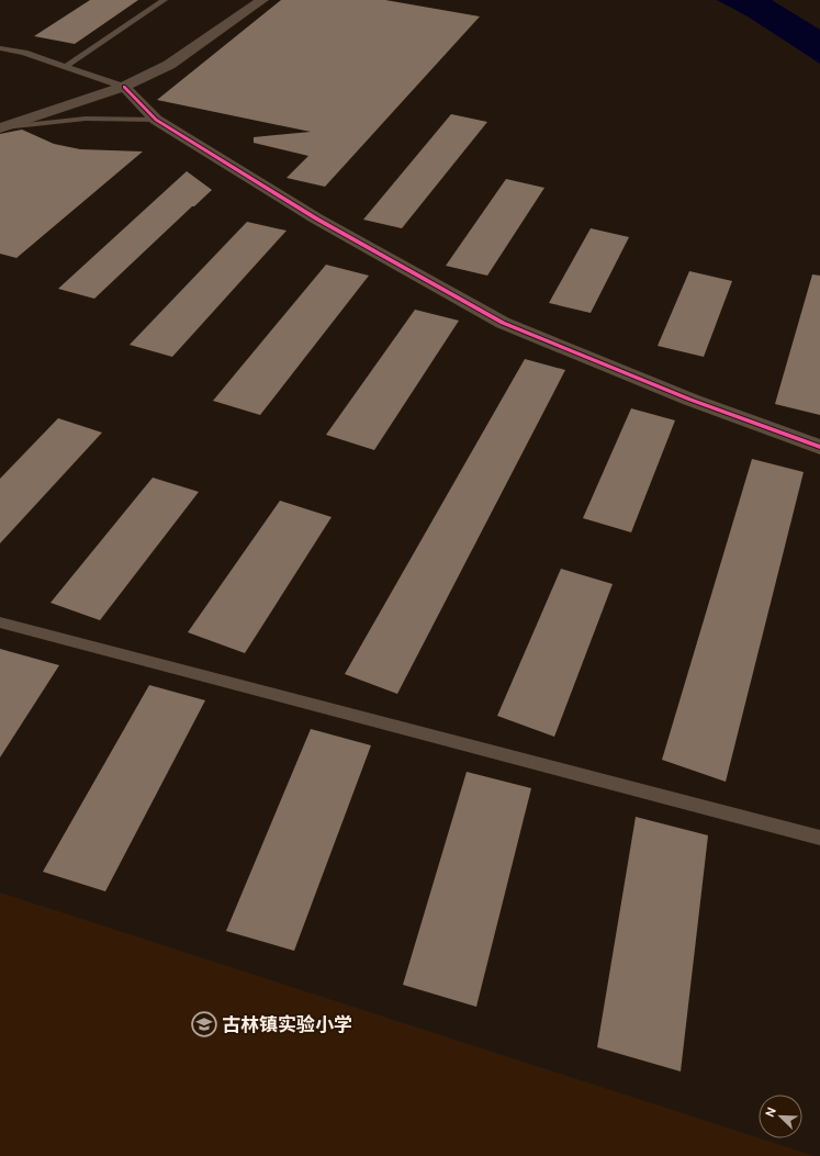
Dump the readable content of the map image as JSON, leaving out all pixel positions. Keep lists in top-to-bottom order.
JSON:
{
  "places": {
    "school or university": ["古林镇实验小学"]
  },
  "north": "top left"
}
